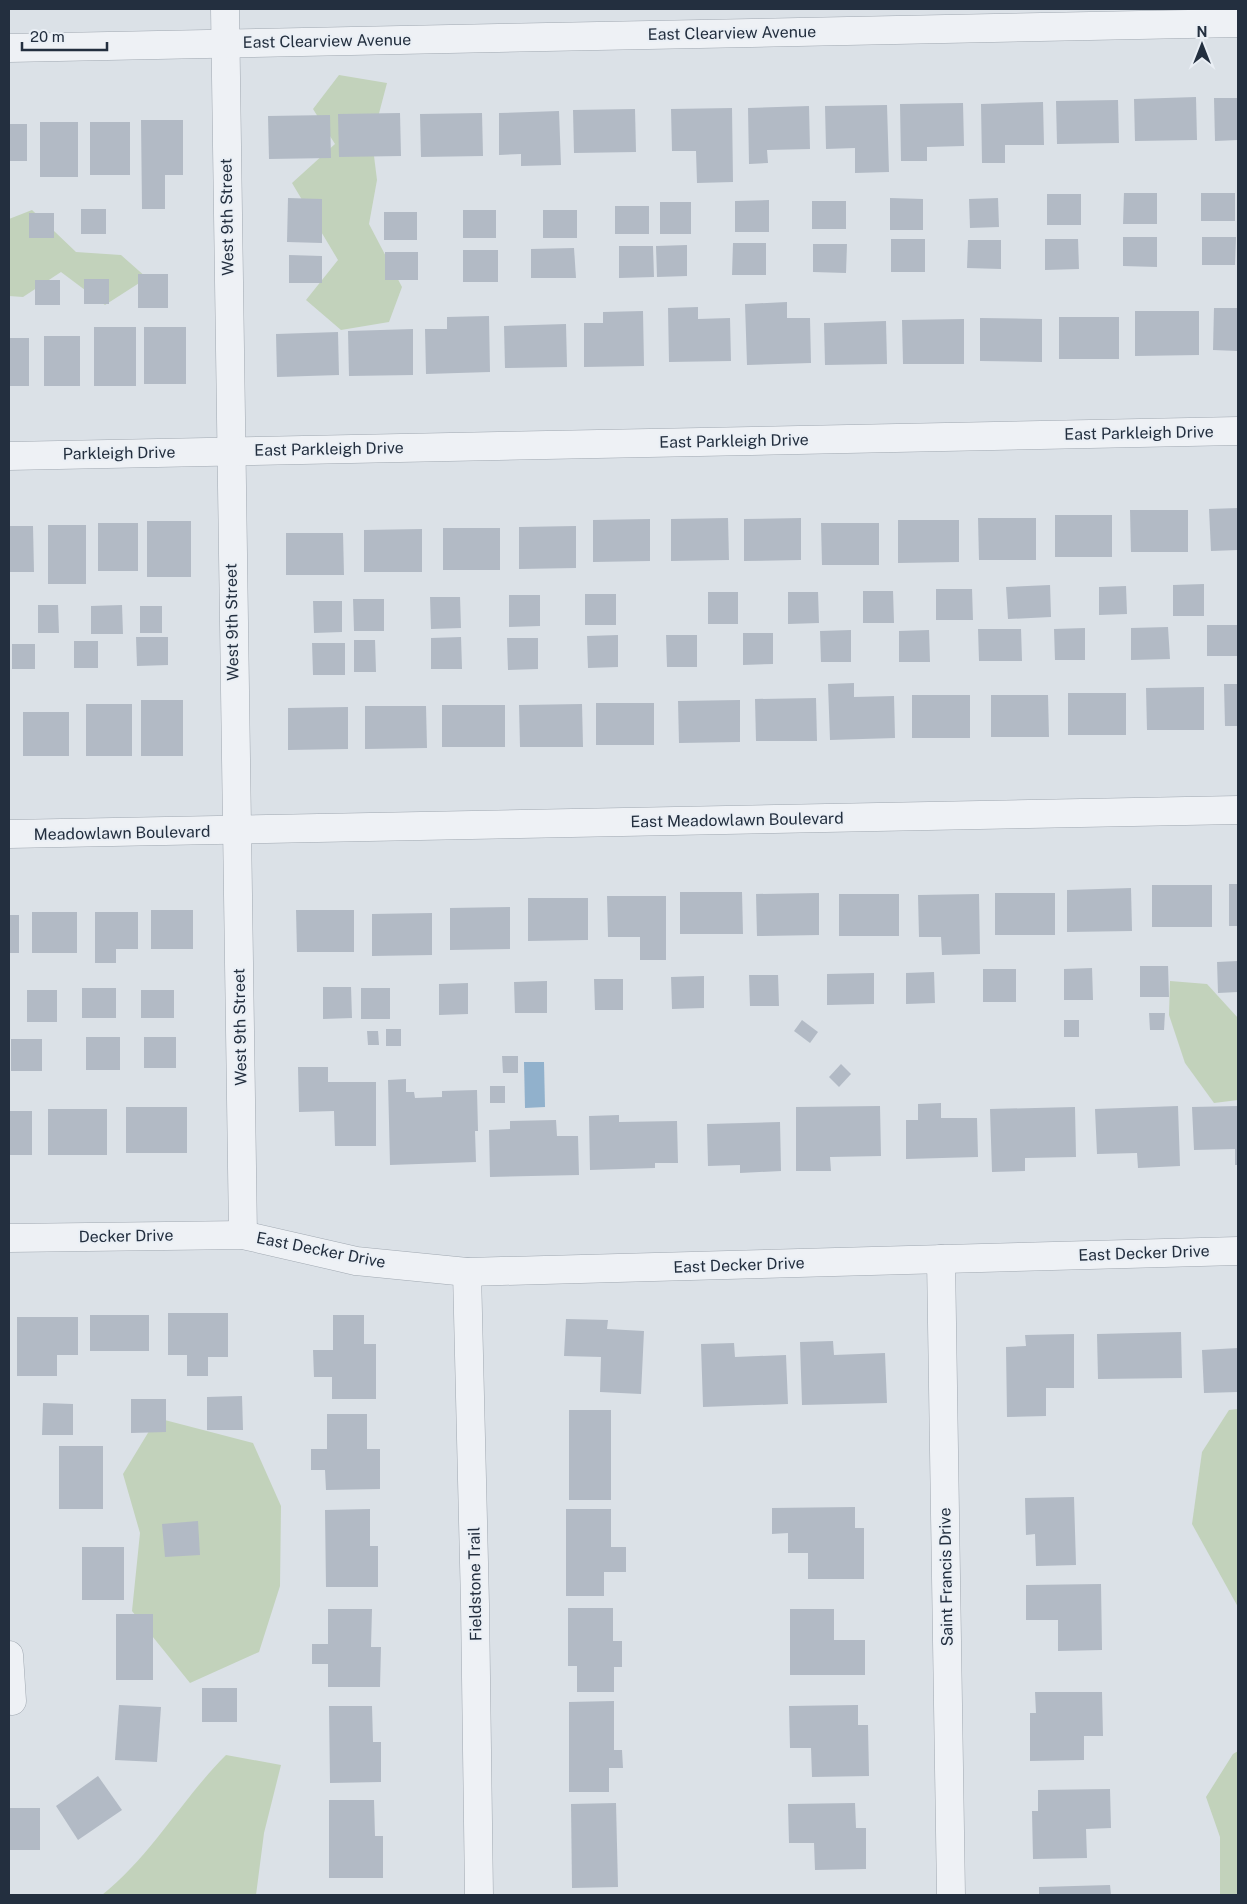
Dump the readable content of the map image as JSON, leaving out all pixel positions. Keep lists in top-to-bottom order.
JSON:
{
  "streets": {
    "street": [
      "East Clearview Avenue",
      "West 9th Street",
      "East Parkleigh Drive",
      "Parkleigh Drive",
      "East Meadowlawn Boulevard",
      "Meadowlawn Boulevard",
      "Decker Drive",
      "East Decker Drive",
      "Saint Francis Drive",
      "Fieldstone Trail"
    ]
  },
  "crossings": [
    ["East Clearview Avenue", "West 9th Street"],
    ["West 9th Street", "East Parkleigh Drive"],
    ["West 9th Street", "Parkleigh Drive"],
    ["West 9th Street", "East Meadowlawn Boulevard"],
    ["West 9th Street", "Meadowlawn Boulevard"],
    ["West 9th Street", "Decker Drive"],
    ["West 9th Street", "East Decker Drive"],
    ["East Parkleigh Drive", "Parkleigh Drive"],
    ["East Meadowlawn Boulevard", "Meadowlawn Boulevard"],
    ["Decker Drive", "East Decker Drive"],
    ["East Decker Drive", "Saint Francis Drive"],
    ["East Decker Drive", "Fieldstone Trail"]
  ],
  "scale_bar": "20 m",
  "north": "top"
}
